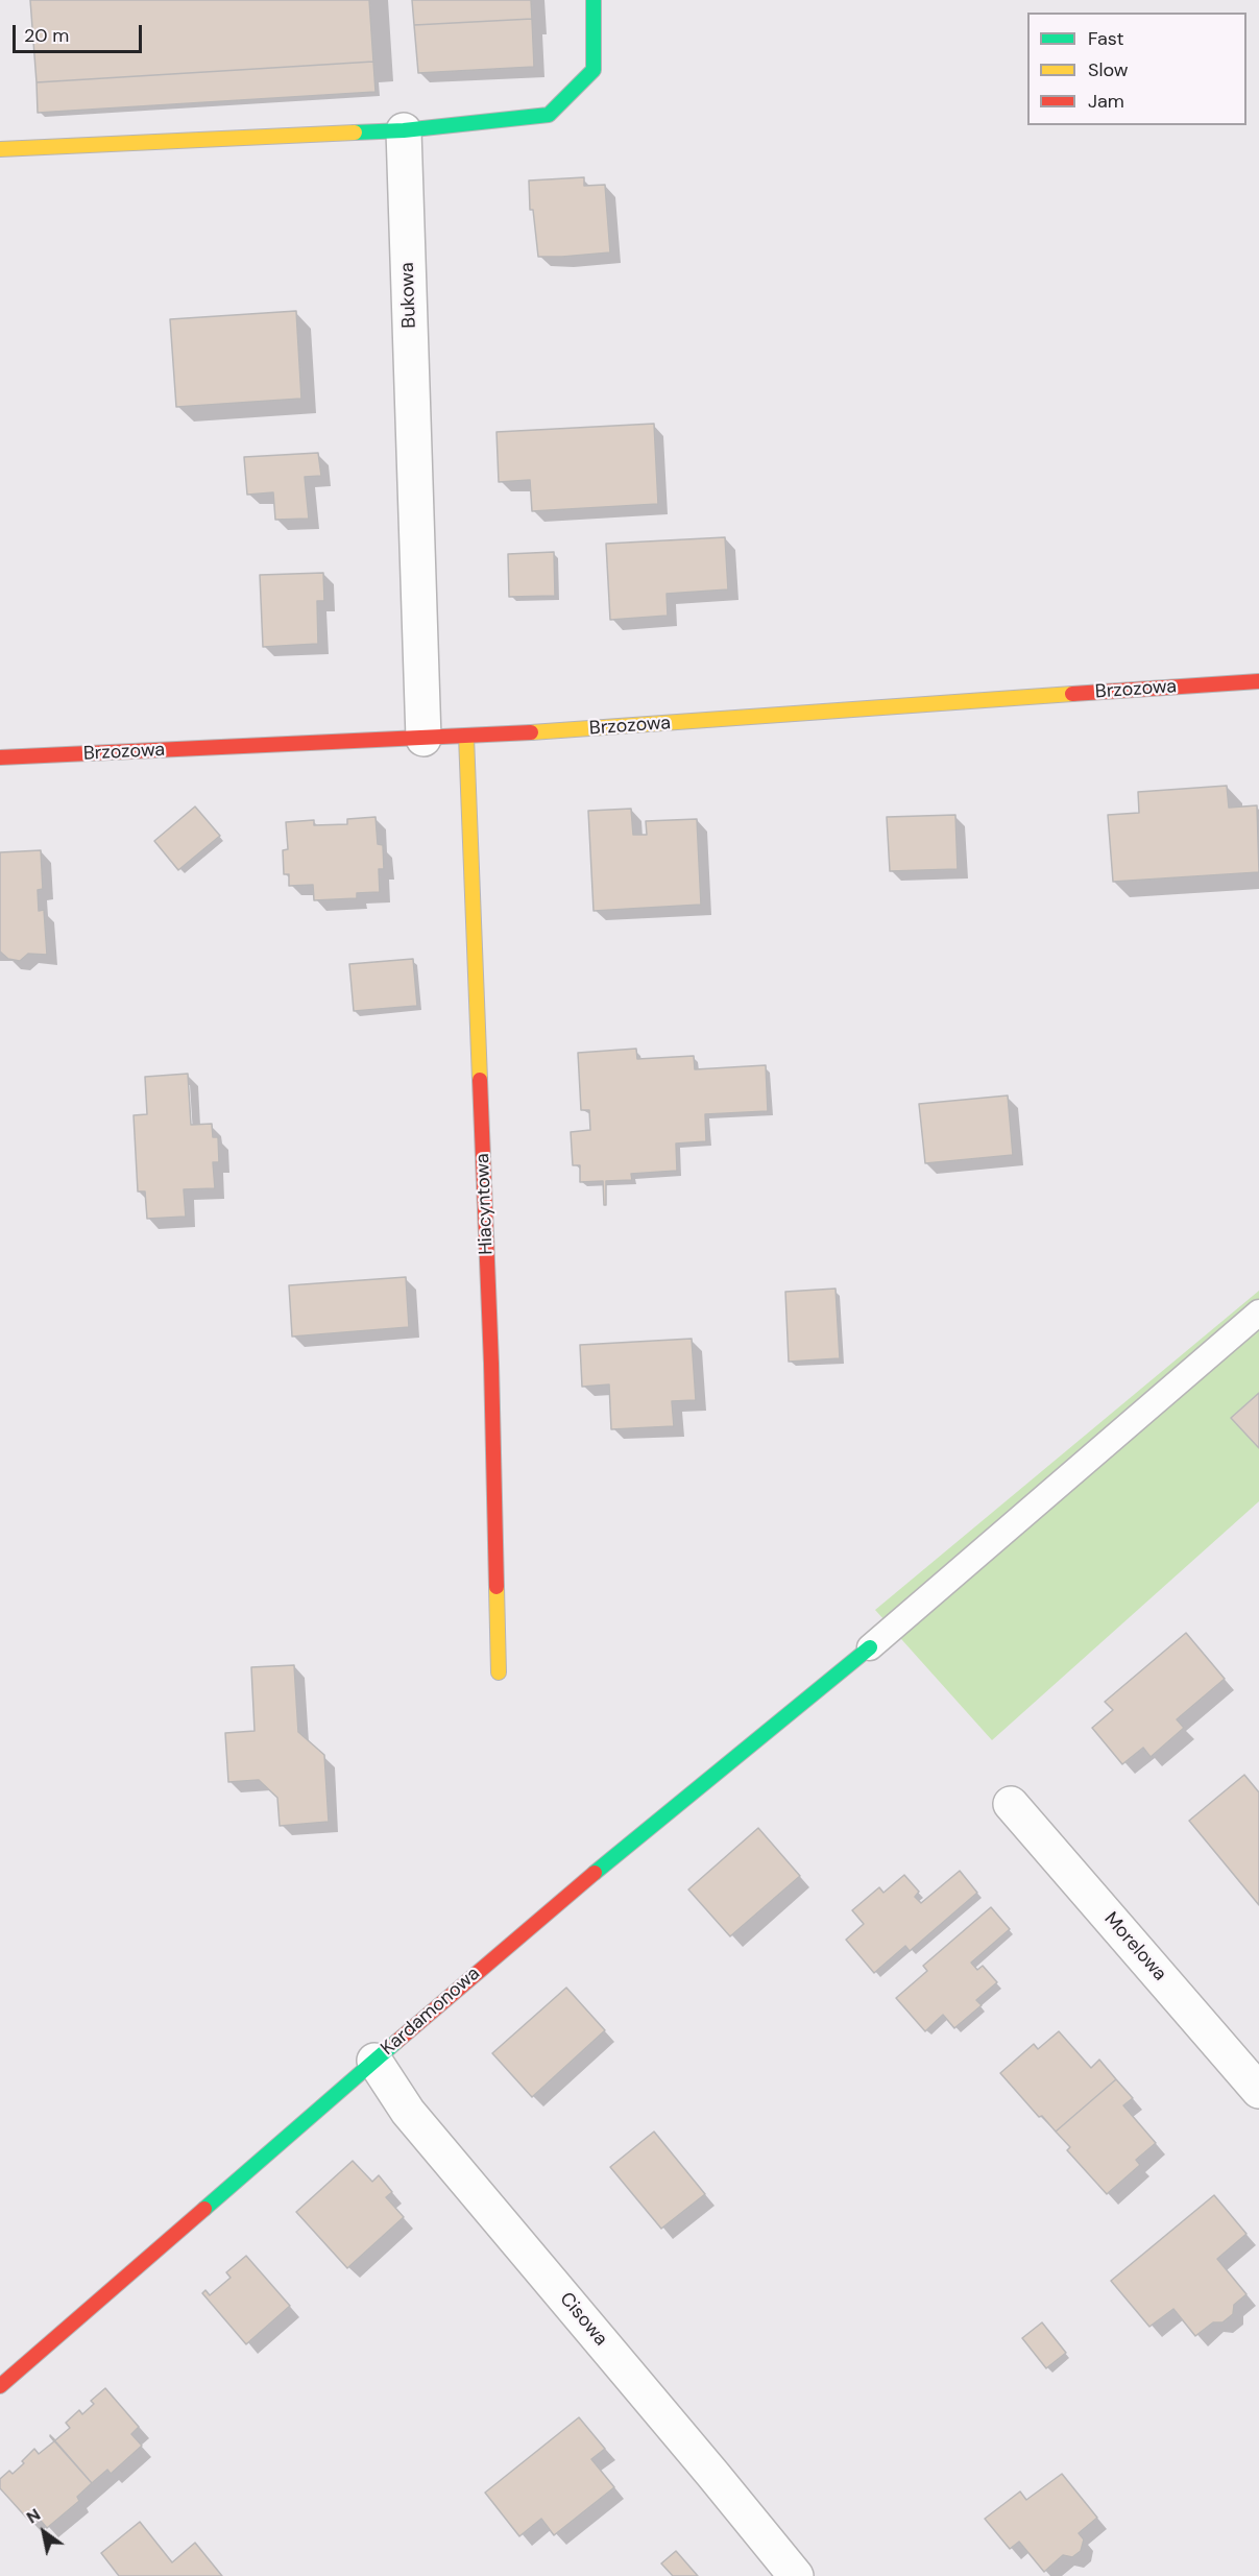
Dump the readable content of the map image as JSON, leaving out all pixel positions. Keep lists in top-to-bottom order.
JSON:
{
  "streets": {
    "street": [
      "Bukowa",
      "Brzozowa",
      "Hiacyntowa",
      "Morelowa",
      "Kardamonowa",
      "Cisowa"
    ]
  },
  "crossings": [
    ["Bukowa", "Brzozowa"],
    ["Brzozowa", "Hiacyntowa"],
    ["Kardamonowa", "Cisowa"]
  ],
  "legend": ["Fast", "Slow", "Jam"],
  "scale_bar": "20 m",
  "north": "top left"
}
